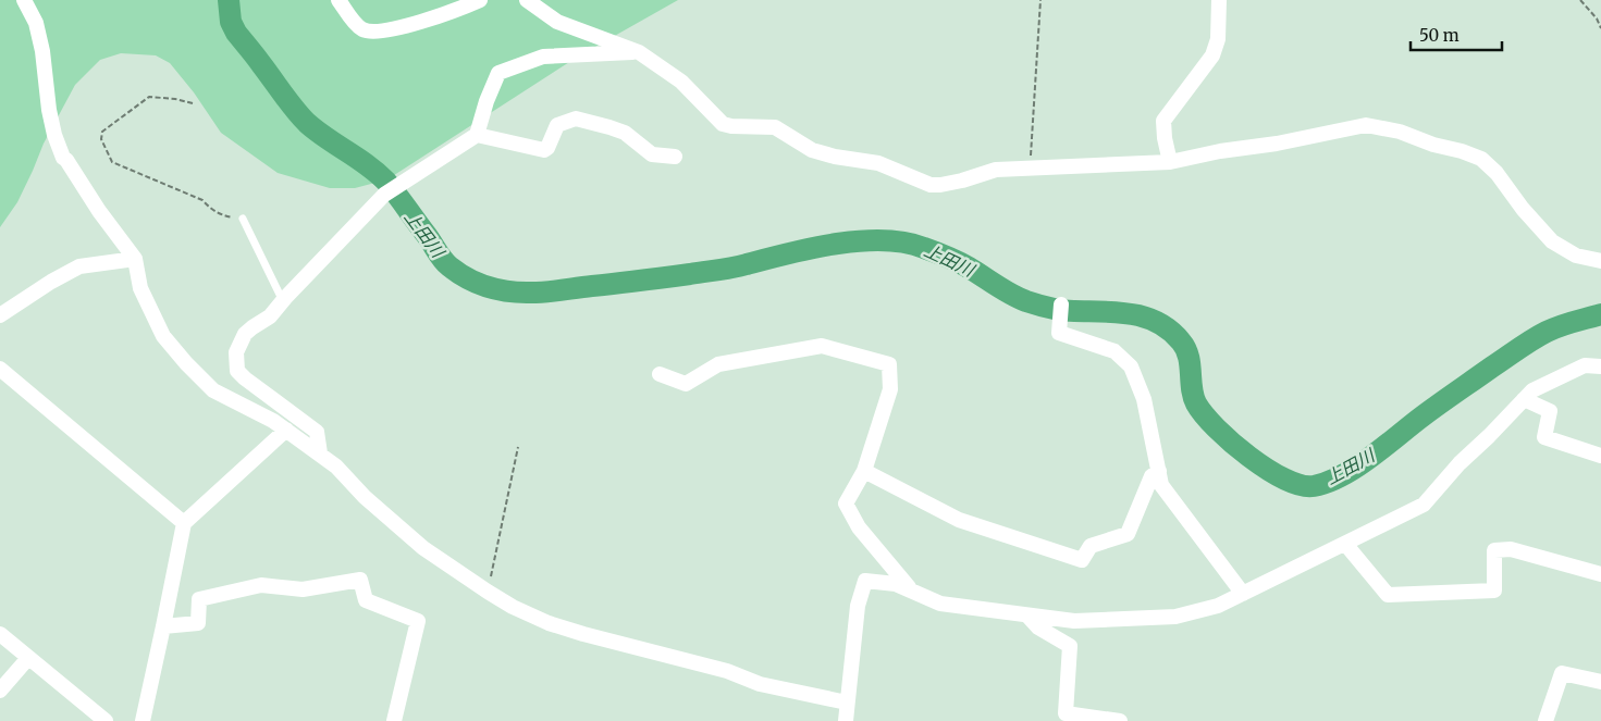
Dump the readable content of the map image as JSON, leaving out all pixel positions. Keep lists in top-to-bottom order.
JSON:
{
  "water": ["上田川"],
  "scale_bar": "50 m"
}
